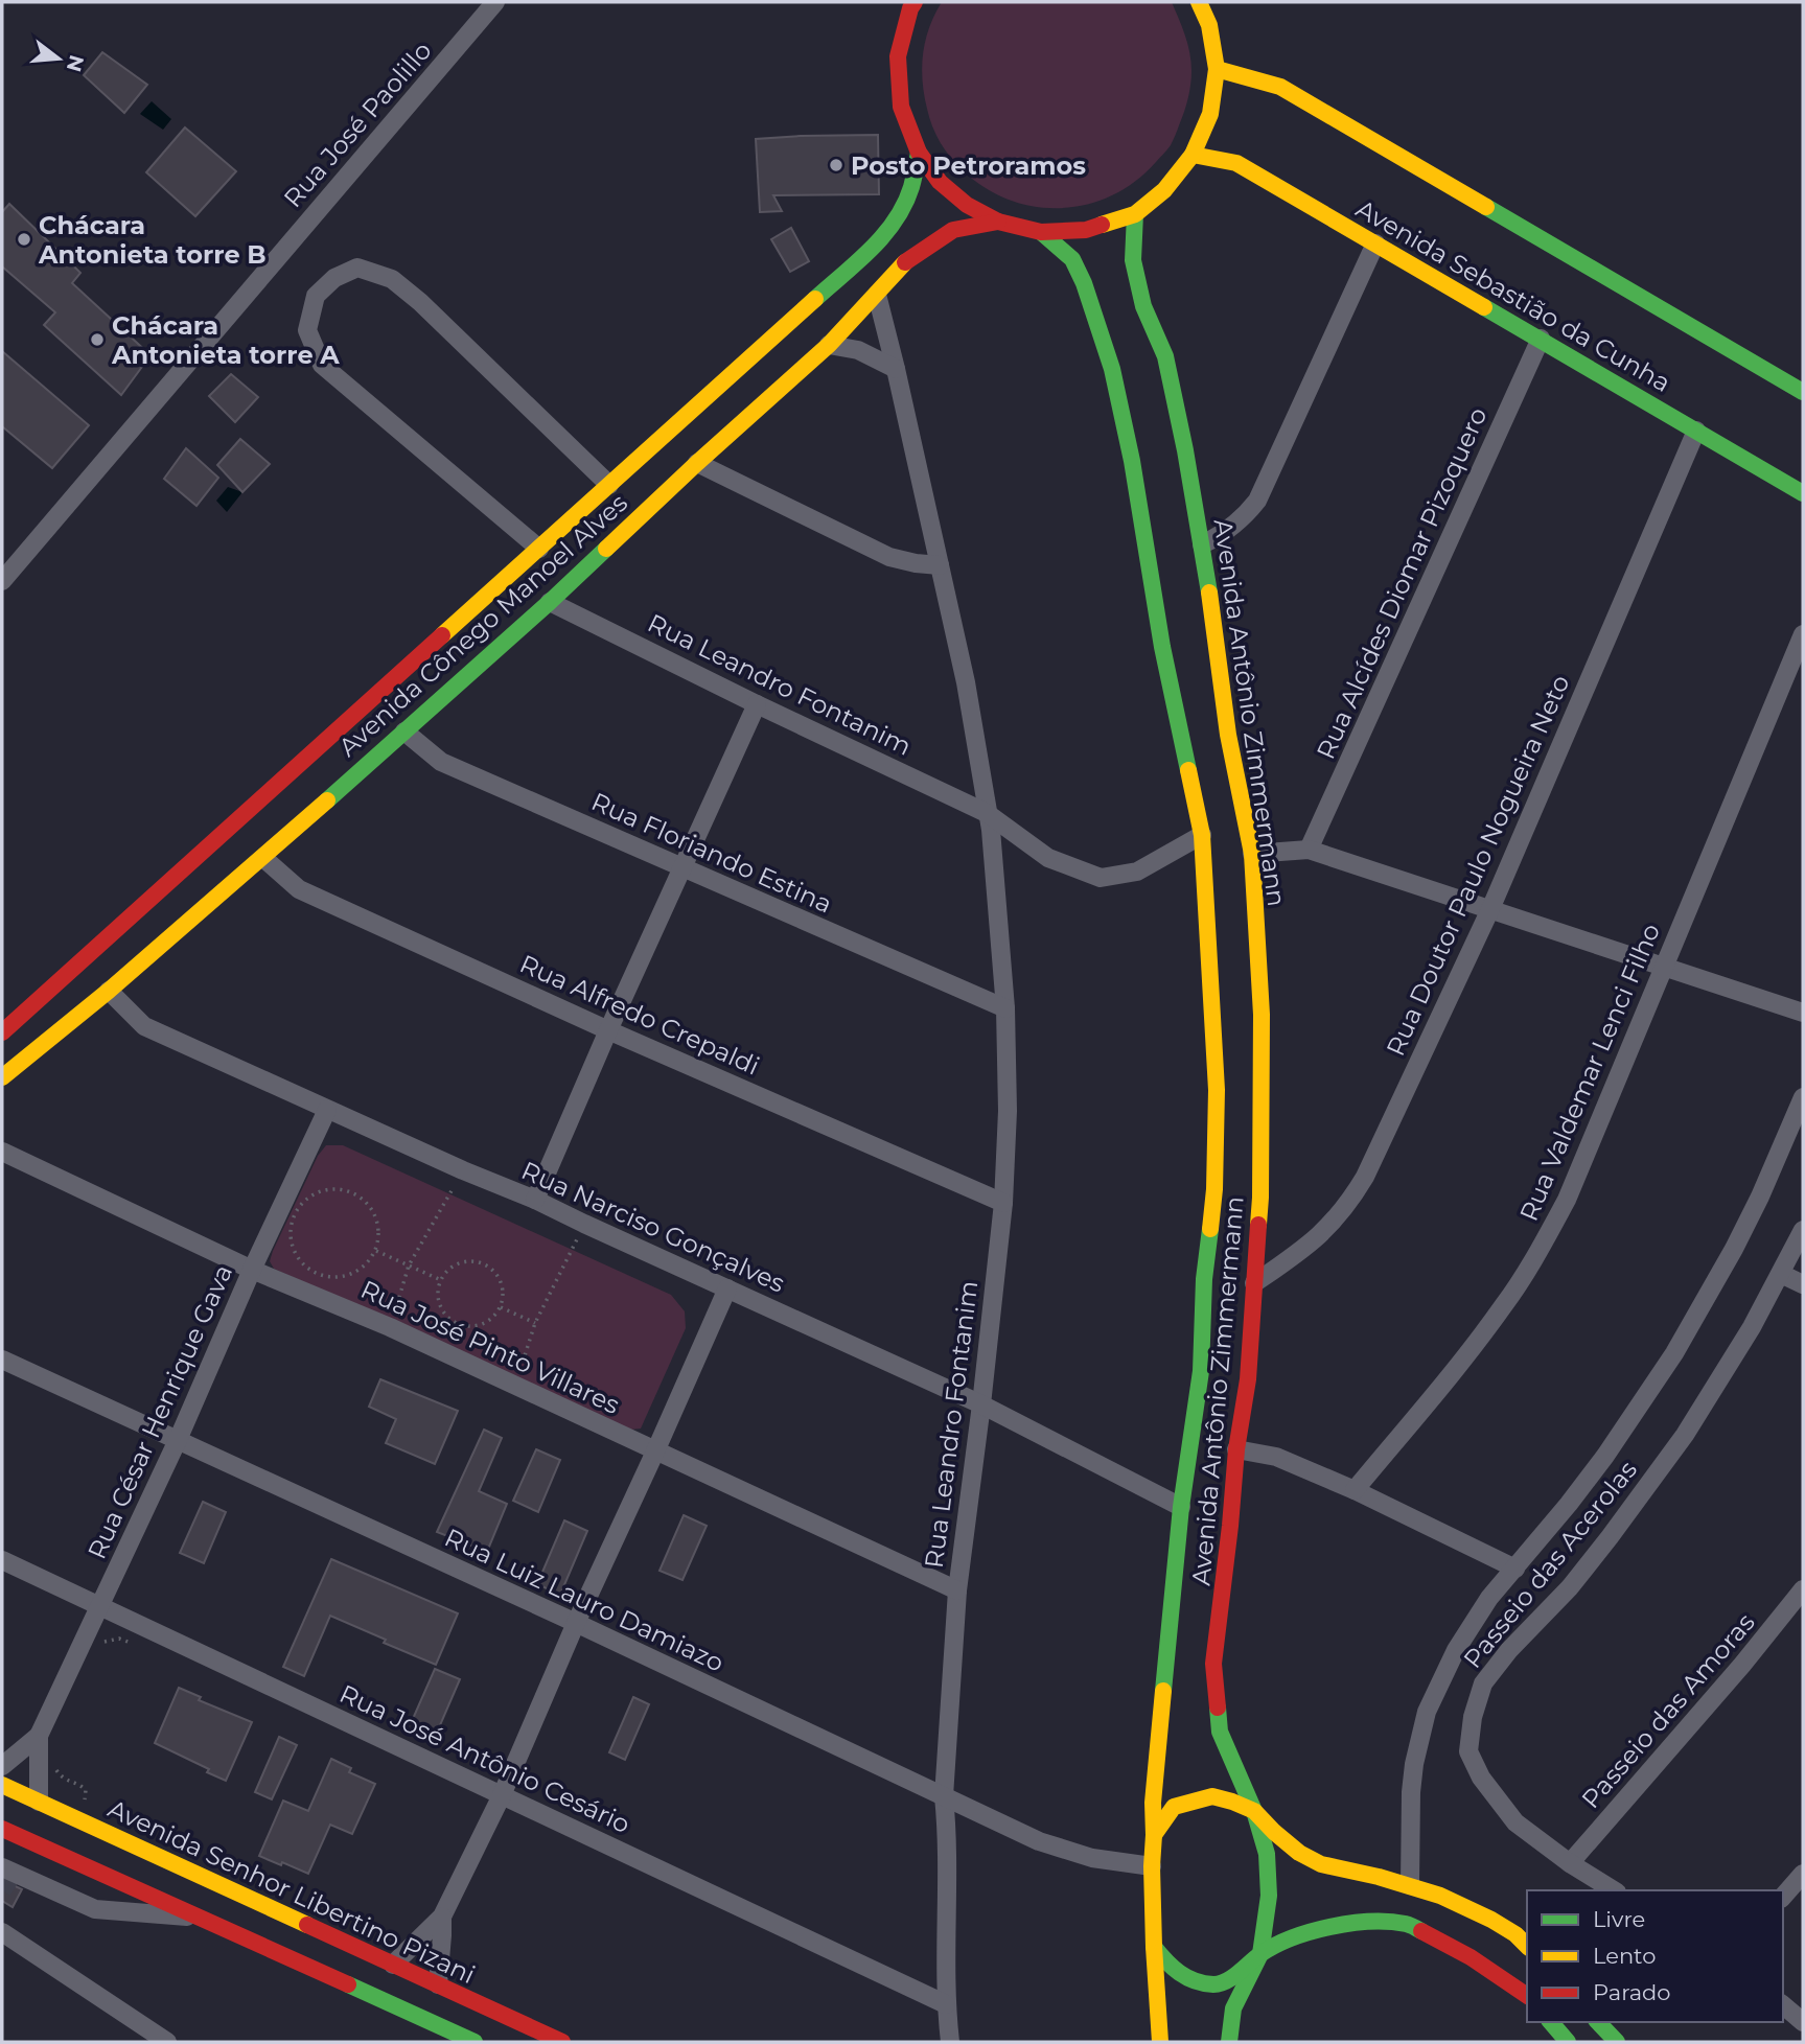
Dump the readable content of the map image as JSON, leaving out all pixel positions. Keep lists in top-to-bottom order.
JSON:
{
  "streets": {
    "street": [
      "Rua José Paolillo",
      "Avenida Sebastião da Cunha",
      "Rua Alcídes Diomar Pizoquero",
      "Avenida Cônego Manoel Alves",
      "Rua Leandro Fontanim",
      "Avenida Antônio Zimmermann",
      "Rua Floriando Estina",
      "Rua Doutor Paulo Nogueira Neto",
      "Rua Alfredo Crepaldi",
      "Rua Valdemar Lenci Filho",
      "Rua Narciso Gonçalves",
      "Rua José Pinto Villares",
      "Rua César Henrique Gava",
      "Passeio das Acerolas",
      "Rua Luiz Lauro Damiazo",
      "Passeio das Amoras",
      "Rua José Antônio Cesário",
      "Avenida Senhor Libertino Pizani"
    ]
  },
  "crossings": [
    ["Avenida Sebastião da Cunha", "Rua Alcídes Diomar Pizoquero"],
    ["Avenida Sebastião da Cunha", "Rua Doutor Paulo Nogueira Neto"],
    ["Avenida Cônego Manoel Alves", "Rua Leandro Fontanim"],
    ["Avenida Cônego Manoel Alves", "Rua Floriando Estina"],
    ["Avenida Cônego Manoel Alves", "Rua Alfredo Crepaldi"],
    ["Avenida Cônego Manoel Alves", "Rua Narciso Gonçalves"],
    ["Rua Leandro Fontanim", "Avenida Antônio Zimmermann"],
    ["Rua Leandro Fontanim", "Rua Floriando Estina"],
    ["Rua Leandro Fontanim", "Rua Alfredo Crepaldi"],
    ["Rua Leandro Fontanim", "Rua Narciso Gonçalves"],
    ["Rua Leandro Fontanim", "Rua José Pinto Villares"],
    ["Rua Leandro Fontanim", "Rua Luiz Lauro Damiazo"],
    ["Rua Leandro Fontanim", "Rua José Antônio Cesário"],
    ["Avenida Antônio Zimmermann", "Rua Doutor Paulo Nogueira Neto"],
    ["Avenida Antônio Zimmermann", "Rua Narciso Gonçalves"],
    ["Avenida Antônio Zimmermann", "Rua Luiz Lauro Damiazo"],
    ["Rua Narciso Gonçalves", "Rua César Henrique Gava"],
    ["Rua José Pinto Villares", "Rua César Henrique Gava"],
    ["Rua César Henrique Gava", "Rua Luiz Lauro Damiazo"],
    ["Rua César Henrique Gava", "Rua José Antônio Cesário"],
    ["Rua César Henrique Gava", "Avenida Senhor Libertino Pizani"],
    ["Passeio das Acerolas", "Passeio das Amoras"]
  ],
  "places": ["Posto Petroramos", "Chácara Antonieta torre B", "Chácara Antonieta torre A"],
  "legend": ["Livre", "Lento", "Parado"],
  "north": "right"
}
